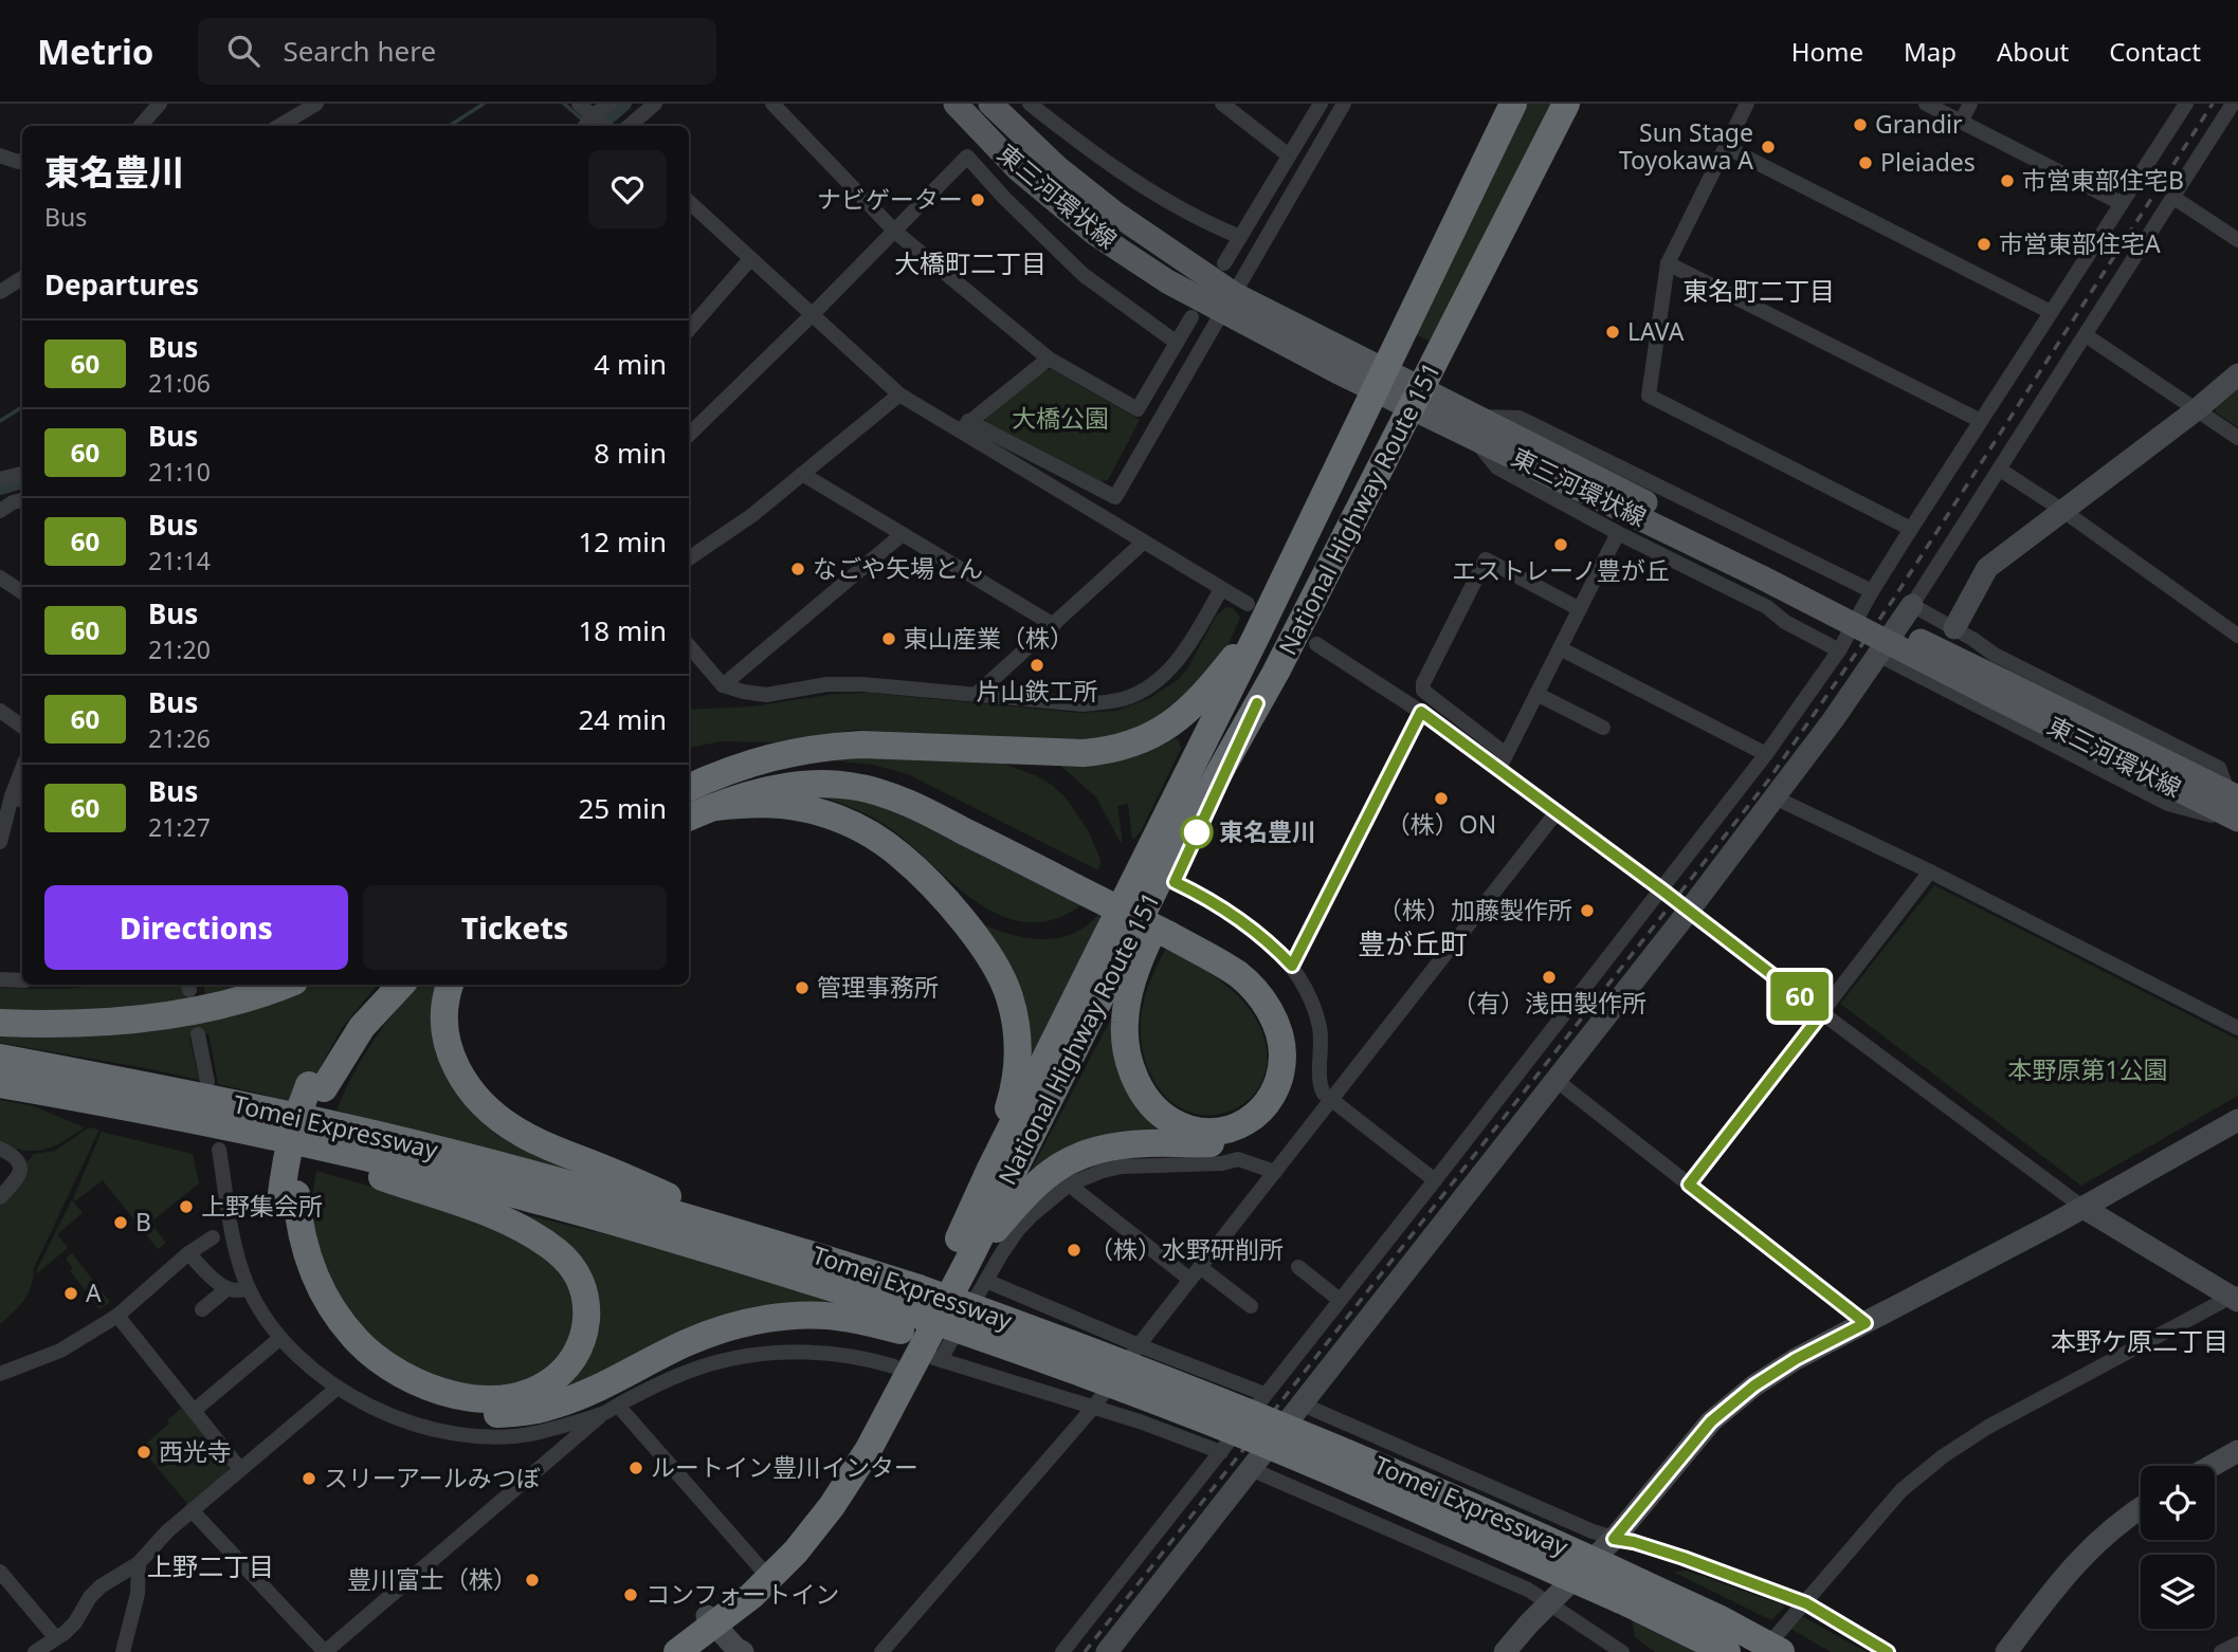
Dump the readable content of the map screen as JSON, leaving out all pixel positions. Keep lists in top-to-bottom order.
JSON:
{
  "streets": {
    "highway": ["National Highway Route 151", "Tomei Expressway"],
    "main road": ["東三河環状線"]
  },
  "crossings": [
    ["東三河環状線", "National Highway Route 151"]
  ],
  "districts": [
    "大橋町二丁目",
    "東名町二丁目",
    "豊が丘町",
    "本野ケ原二丁目",
    "上野二丁目"
  ],
  "parks": ["大橋公園", "本野原第1公園"],
  "places": [
    "Grandir",
    "Sun Stage Toyokawa A",
    "Pleiades",
    "市営東部住宅B",
    "ナビゲーター",
    "市営東部住宅A",
    "LAVA",
    "エストレーノ豊が丘",
    "なごや矢場とん",
    "東山産業（株）",
    "片山鉄工所",
    "（株）ON",
    "東名豊川",
    "（株）加藤製作所",
    "（有）浅田製作所",
    "管理事務所",
    "上野集会所",
    "B",
    "（株）水野研削所",
    "A",
    "西光寺",
    "ルートイン豊川インター",
    "スリーアールみつぼ",
    "豊川富士（株）",
    "コンフォートイン"
  ],
  "lines": ["bus line 60"],
  "page": {
    "header": "Metrio",
    "search": "Search here",
    "nav": [
      "Home",
      "Map",
      "About",
      "Contact"
    ],
    "on_map": "60",
    "heading": [
      ["東名豊川", "Bus"],
      "Departures"
    ],
    "list": [
      {
        "mark": "60",
        "name": "Bus",
        "note": "21:06",
        "value": "4 min"
      },
      {
        "mark": "60",
        "name": "Bus",
        "note": "21:10",
        "value": "8 min"
      },
      {
        "mark": "60",
        "name": "Bus",
        "note": "21:14",
        "value": "12 min"
      },
      {
        "mark": "60",
        "name": "Bus",
        "note": "21:20",
        "value": "18 min"
      },
      {
        "mark": "60",
        "name": "Bus",
        "note": "21:26",
        "value": "24 min"
      },
      {
        "mark": "60",
        "name": "Bus",
        "note": "21:27",
        "value": "25 min"
      }
    ],
    "buttons": ["Directions", "Tickets"]
  }
}
